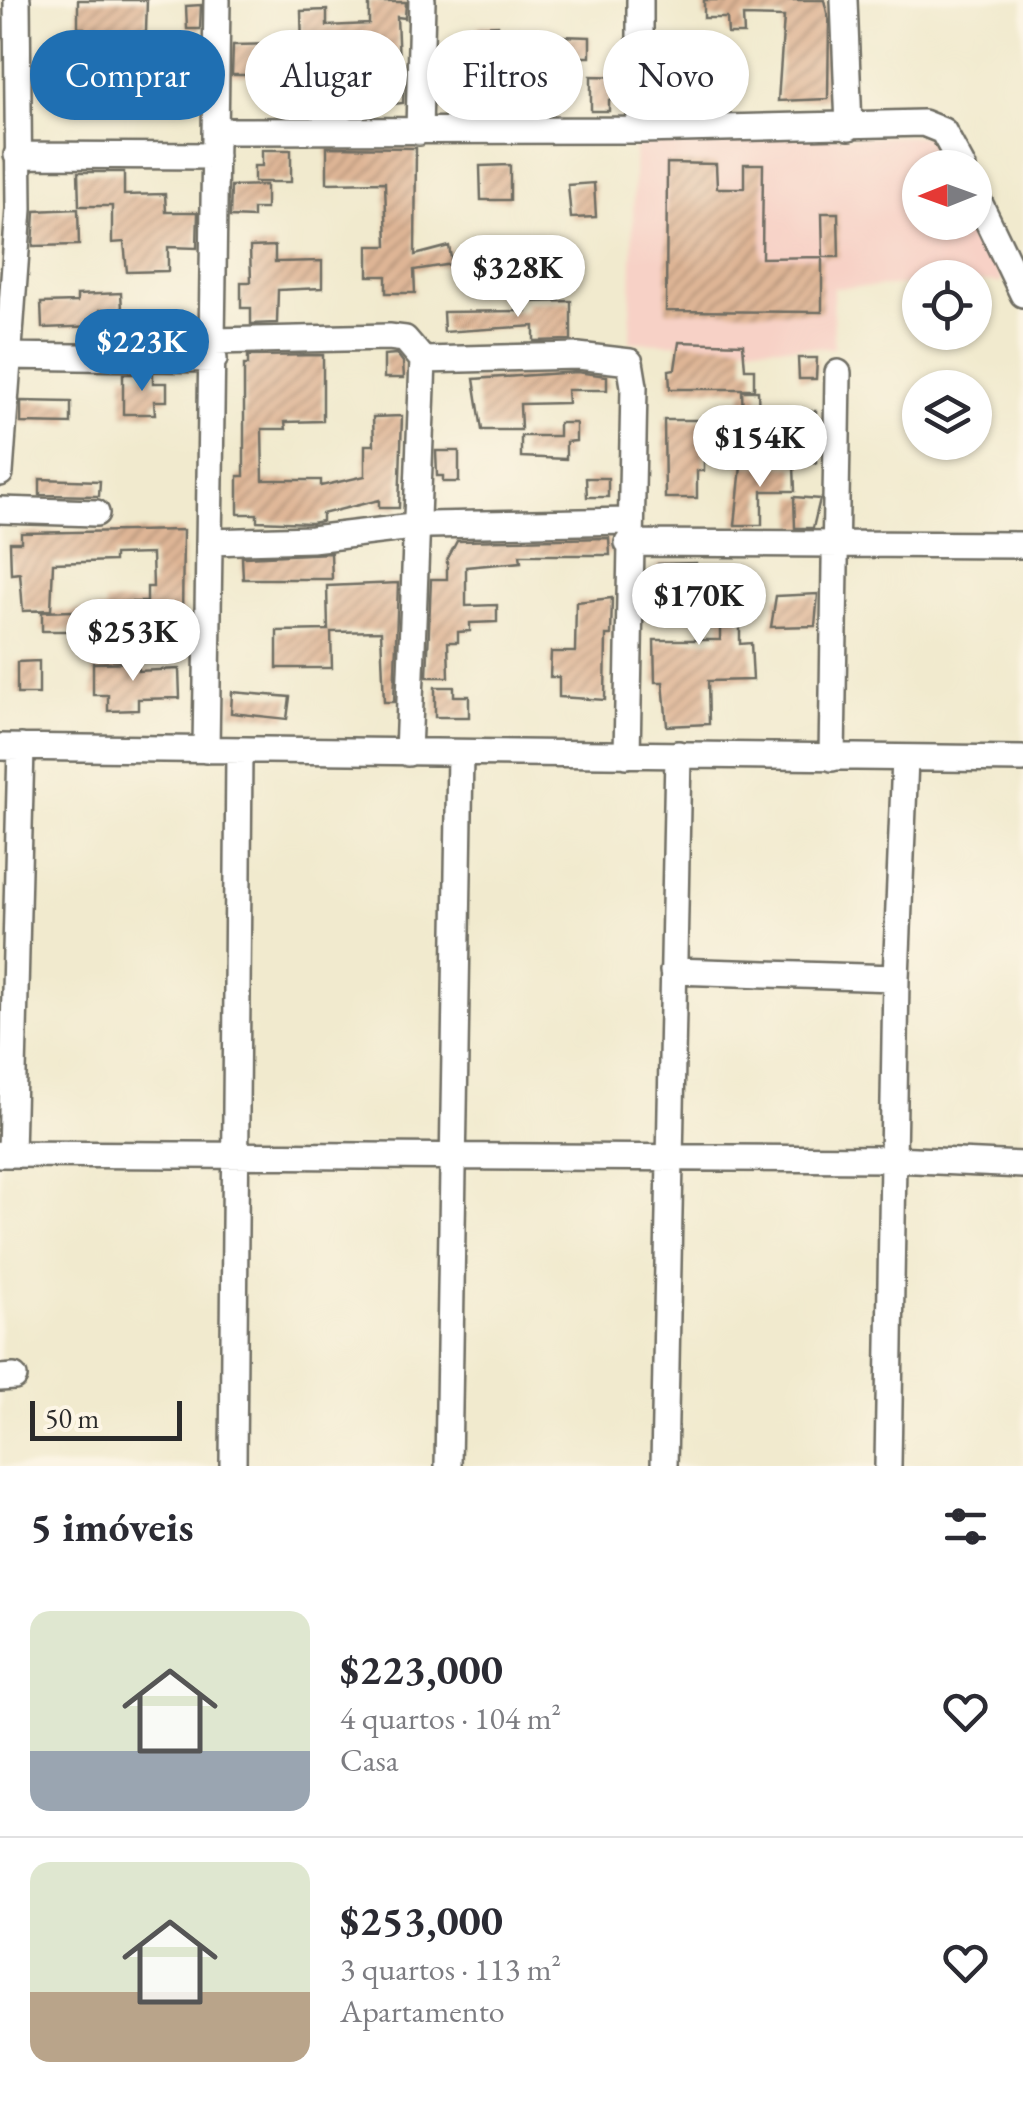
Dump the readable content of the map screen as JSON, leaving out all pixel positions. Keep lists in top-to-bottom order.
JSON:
{
  "scale_bar": "50 m",
  "north": "left",
  "page": {
    "chip": [
      "Comprar",
      "Alugar",
      "Filtros",
      "Novo"
    ],
    "price": [
      "$328K",
      "$223K",
      "$154K",
      "$170K",
      "$253K"
    ],
    "scale": "50 m",
    "heading": "5 imóveis",
    "list": [
      {
        "name": "$223,000",
        "note": "4 quartos · 104 m² · Casa"
      },
      {
        "name": "$253,000",
        "note": "3 quartos · 113 m² · Apartamento"
      }
    ]
  }
}
